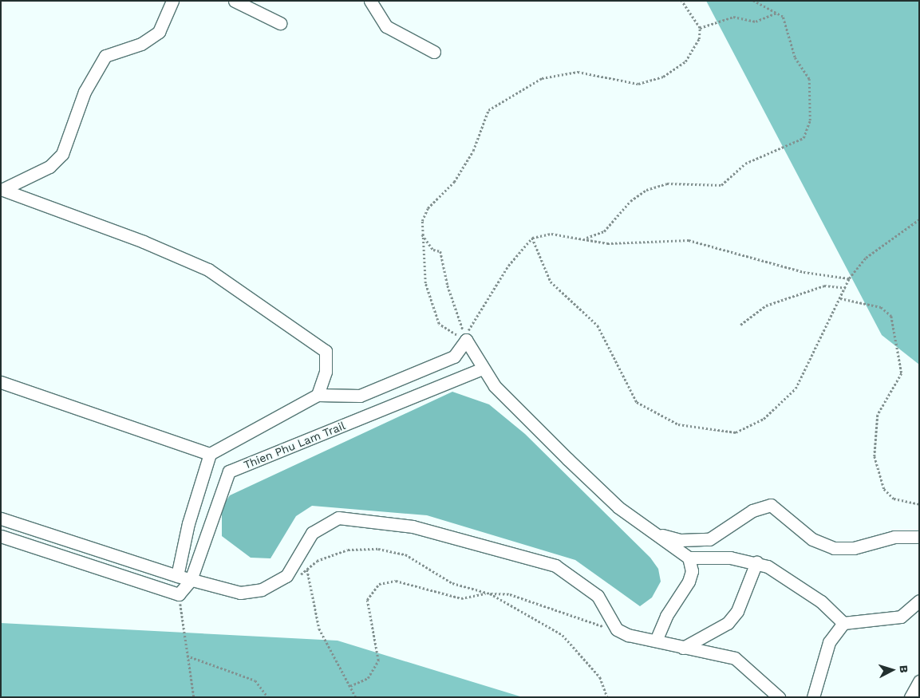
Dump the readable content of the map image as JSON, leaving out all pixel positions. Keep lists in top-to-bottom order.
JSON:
{
  "streets": {
    "street": ["Thien Phu Lam Trail"]
  },
  "north": "right"
}
